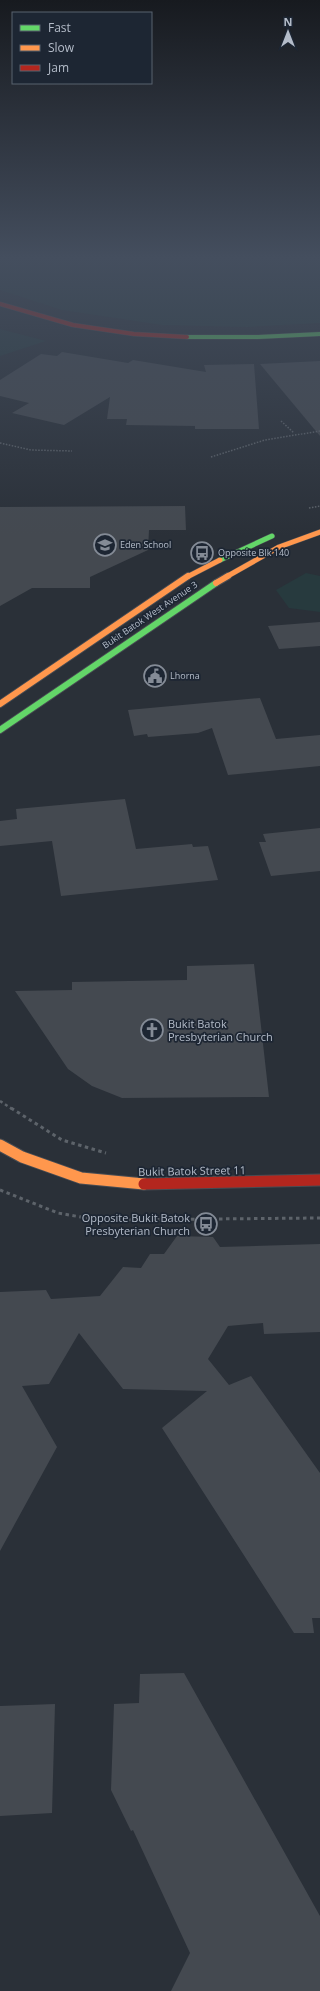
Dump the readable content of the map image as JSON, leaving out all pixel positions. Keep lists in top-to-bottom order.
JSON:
{
  "streets": {
    "main road": ["Bukit Batok West Avenue 3", "Bukit Batok Street 11"]
  },
  "places": {
    "school or university": ["Eden School"],
    "bus stop": ["Opposite Blk 140", "Opposite Bukit Batok Presbyterian Church"],
    "public building": ["Lhorna"],
    "church": ["Bukit Batok Presbyterian Church"]
  },
  "legend": ["Fast", "Slow", "Jam"],
  "north": "top"
}
